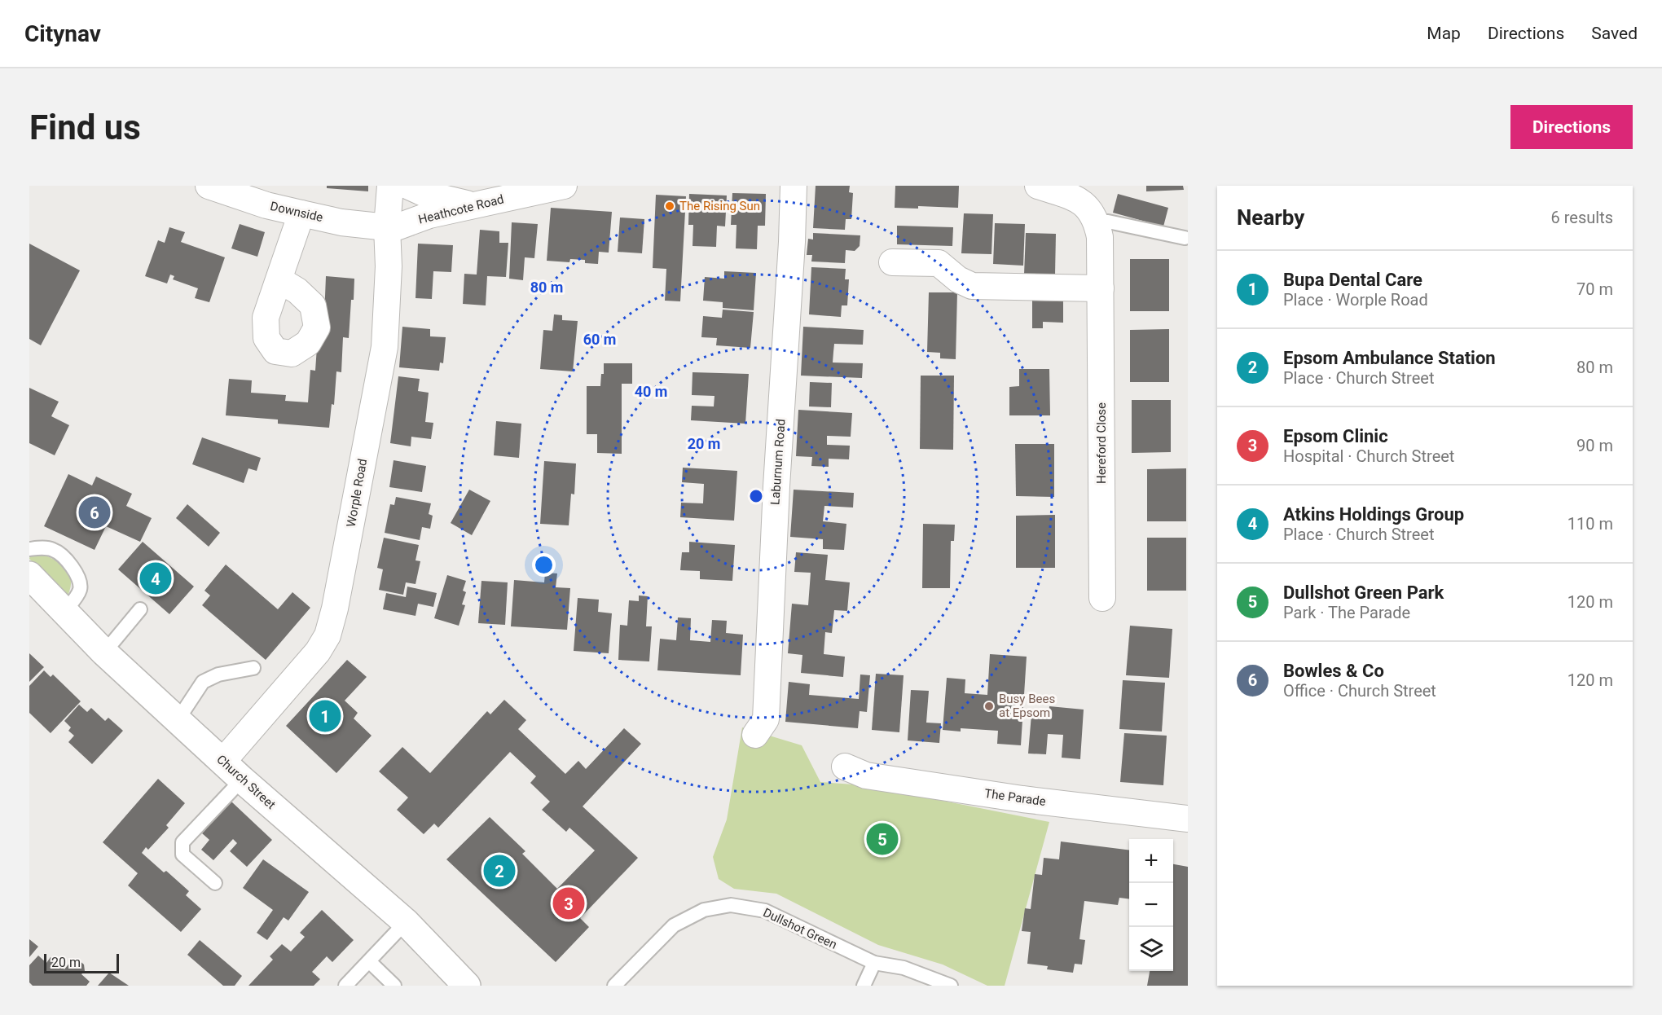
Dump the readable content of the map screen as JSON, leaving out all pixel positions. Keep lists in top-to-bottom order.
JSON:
{
  "streets": {
    "main road": ["Church Street"],
    "street": [
      "Heathcote Road",
      "Downside",
      "Hereford Close",
      "Laburnum Road",
      "Worple Road",
      "The Parade"
    ],
    "lane": ["Dullshot Green"]
  },
  "crossings": [
    ["Heathcote Road", "Downside"],
    ["Heathcote Road", "Worple Road"],
    ["Downside", "Worple Road"],
    ["Worple Road", "Church Street"]
  ],
  "places": ["The Rising Sun", "Busy Bees at Epsom"],
  "scale_bar": "20 m",
  "page": {
    "header": "Citynav",
    "nav": ["Map", "Directions", "Saved"],
    "buttons": "Directions",
    "title": "Find us",
    "heading": ["Nearby", "6 results"],
    "list": [
      {
        "mark": "1",
        "name": "Bupa Dental Care",
        "note": "Place · Worple Road",
        "value": "70 m"
      },
      {
        "mark": "2",
        "name": "Epsom Ambulance Station",
        "note": "Place · Church Street",
        "value": "80 m"
      },
      {
        "mark": "3",
        "name": "Epsom Clinic",
        "note": "Hospital · Church Street",
        "value": "90 m"
      },
      {
        "mark": "4",
        "name": "Atkins Holdings Group",
        "note": "Place · Church Street",
        "value": "110 m"
      },
      {
        "mark": "5",
        "name": "Dullshot Green Park",
        "note": "Park · The Parade",
        "value": "120 m"
      },
      {
        "mark": "6",
        "name": "Bowles & Co",
        "note": "Office · Church Street",
        "value": "120 m"
      }
    ],
    "pins": [
      "6",
      "4",
      "1",
      "5",
      "2",
      "3"
    ],
    "map_buttons": ["+", "−"],
    "scale": "20 m"
  },
  "rings": [
    "80 m",
    "60 m",
    "40 m",
    "20 m"
  ]
}
